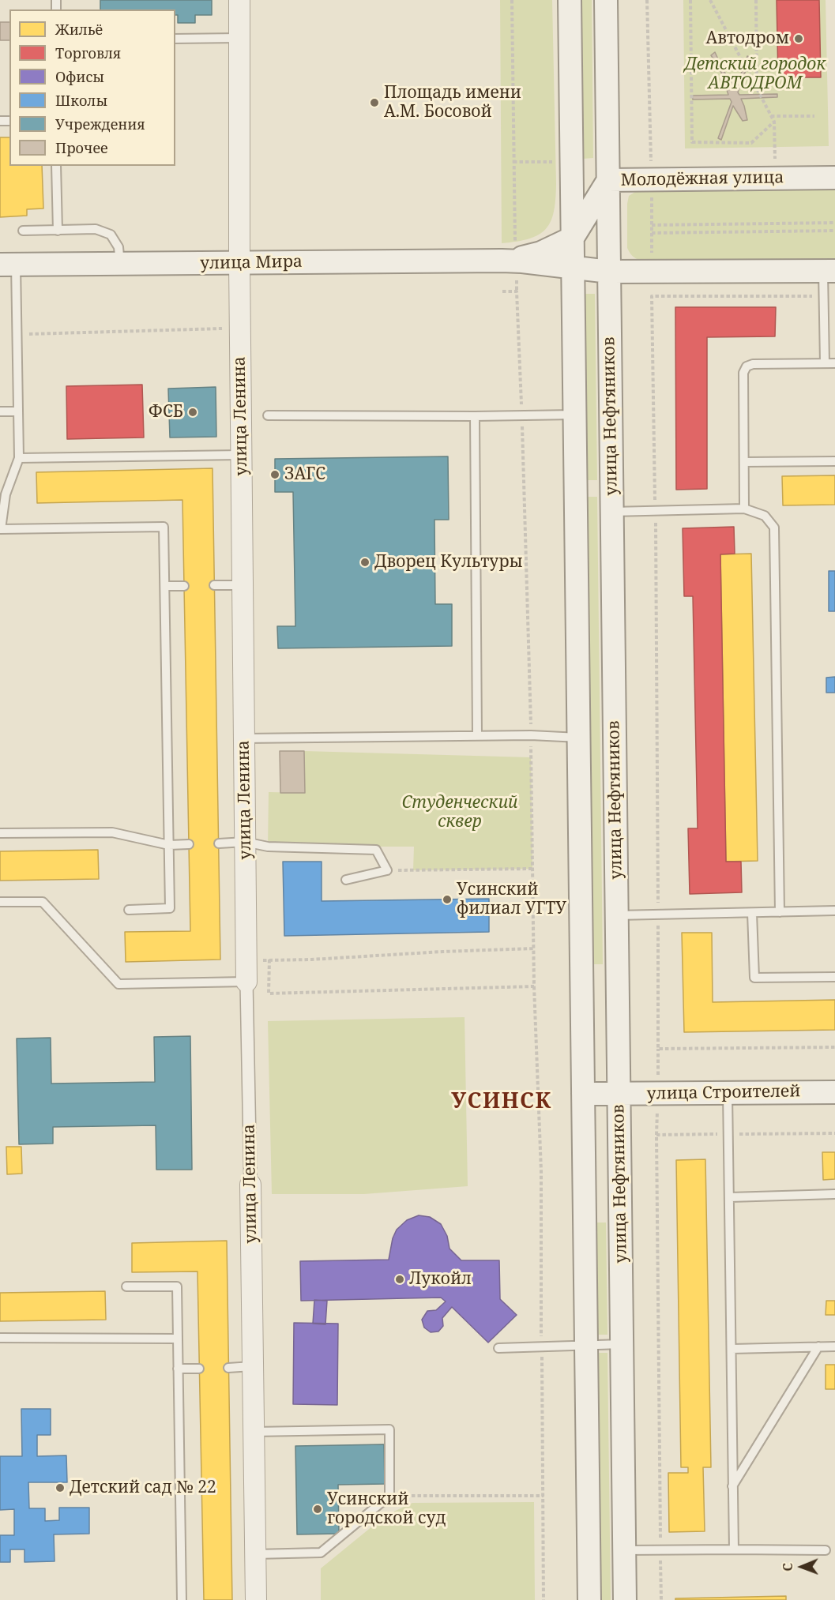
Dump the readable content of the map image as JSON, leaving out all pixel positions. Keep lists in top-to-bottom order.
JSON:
{
  "streets": {
    "main road": [
      "Молодёжная улица",
      "улица Мира",
      "улица Нефтяников",
      "улица Строителей"
    ],
    "street": ["улица Ленина"]
  },
  "crossings": [
    ["Молодёжная улица", "улица Мира"],
    ["Молодёжная улица", "улица Нефтяников"],
    ["улица Мира", "улица Ленина"],
    ["улица Нефтяников", "улица Строителей"]
  ],
  "districts": ["УСИНСК"],
  "parks": ["Детский городок АВТОДРОМ", "Студенческий сквер"],
  "places": [
    "Автодром",
    "Площадь имени А.М. Босовой",
    "ФСБ",
    "ЗАГС",
    "Дворец Культуры",
    "Усинский филиал УГТУ",
    "Лукойл",
    "Детский сад № 22",
    "Усинский городской суд"
  ],
  "legend": [
    "Жильё",
    "Торговля",
    "Офисы",
    "Школы",
    "Учреждения",
    "Прочее"
  ],
  "north": "left"
}
